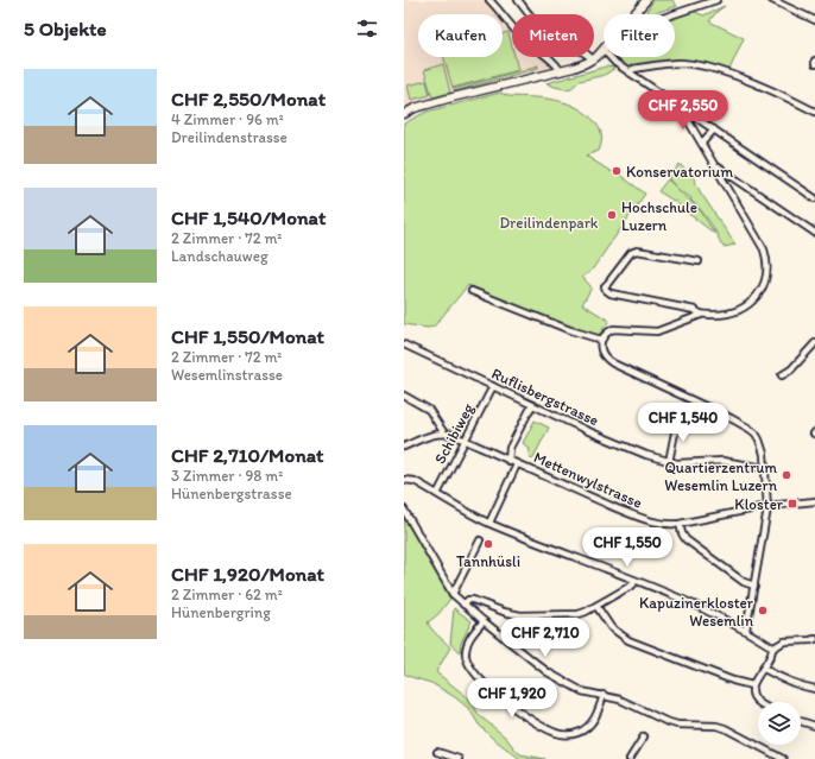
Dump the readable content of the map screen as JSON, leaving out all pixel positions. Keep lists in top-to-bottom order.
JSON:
{
  "streets": {
    "street": ["Ruflisbergstrasse", "Schibiweg", "Mettenwylstrasse"]
  },
  "crossings": [
    ["Ruflisbergstrasse", "Schibiweg"],
    ["Schibiweg", "Mettenwylstrasse"]
  ],
  "parks": ["Dreilindenpark"],
  "places": {
    "other": [
      "Konservatorium",
      "Hochschule Luzern",
      "Quartierzentrum Wesemlin Luzern",
      "Tannhüsli",
      "Kapuzinerkloster Wesemlin"
    ],
    "transit": ["Kloster"]
  },
  "page": {
    "heading": "5 Objekte",
    "chip": ["Kaufen", "Mieten", "Filter"],
    "list": [
      {
        "name": "CHF 2,550/Monat",
        "note": "4 Zimmer · 96 m² · Dreilindenstrasse"
      },
      {
        "name": "CHF 1,540/Monat",
        "note": "2 Zimmer · 72 m² · Landschauweg"
      },
      {
        "name": "CHF 1,550/Monat",
        "note": "2 Zimmer · 72 m² · Wesemlinstrasse"
      },
      {
        "name": "CHF 2,710/Monat",
        "note": "3 Zimmer · 98 m² · Hünenbergstrasse"
      },
      {
        "name": "CHF 1,920/Monat",
        "note": "2 Zimmer · 62 m² · Hünenbergring"
      }
    ],
    "price": [
      "CHF 2,550",
      "CHF 1,540",
      "CHF 1,550",
      "CHF 2,710",
      "CHF 1,920"
    ]
  }
}
